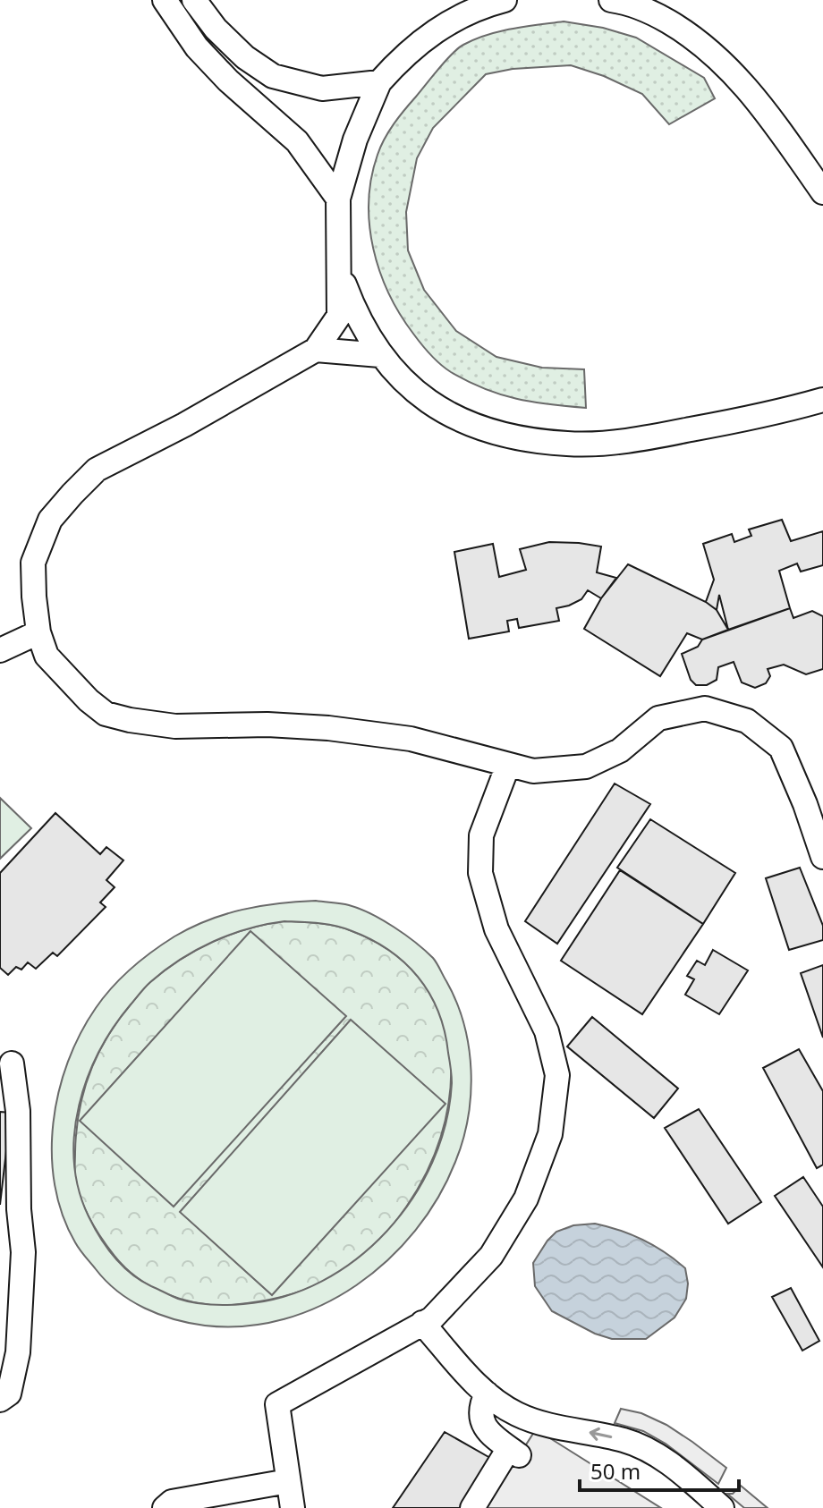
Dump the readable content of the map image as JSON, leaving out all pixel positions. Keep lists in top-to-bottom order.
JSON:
{
  "scale_bar": "50 m"
}
